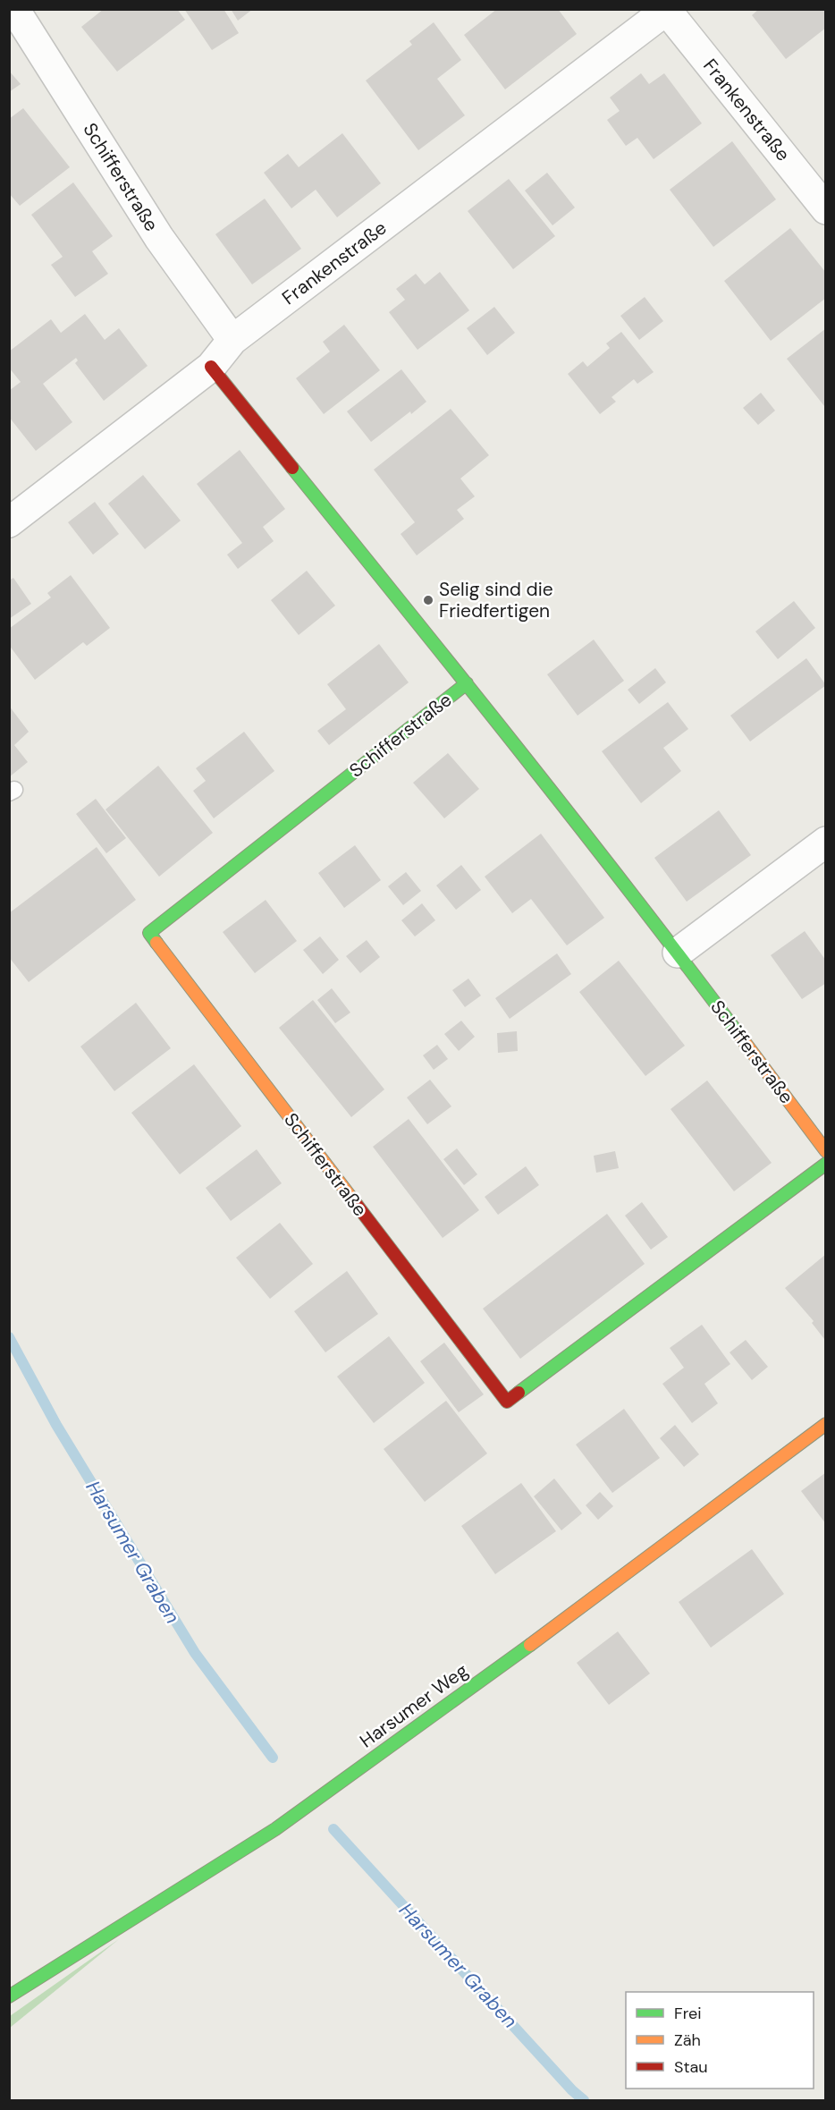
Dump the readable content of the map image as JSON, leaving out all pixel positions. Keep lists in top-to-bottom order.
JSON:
{
  "streets": {
    "street": ["Frankenstraße", "Schifferstraße", "Harsumer Weg"]
  },
  "crossings": [
    ["Frankenstraße", "Schifferstraße"]
  ],
  "water": ["Harsumer Graben"],
  "places": ["Selig sind die Friedfertigen"],
  "legend": ["Frei", "Zäh", "Stau"]
}
